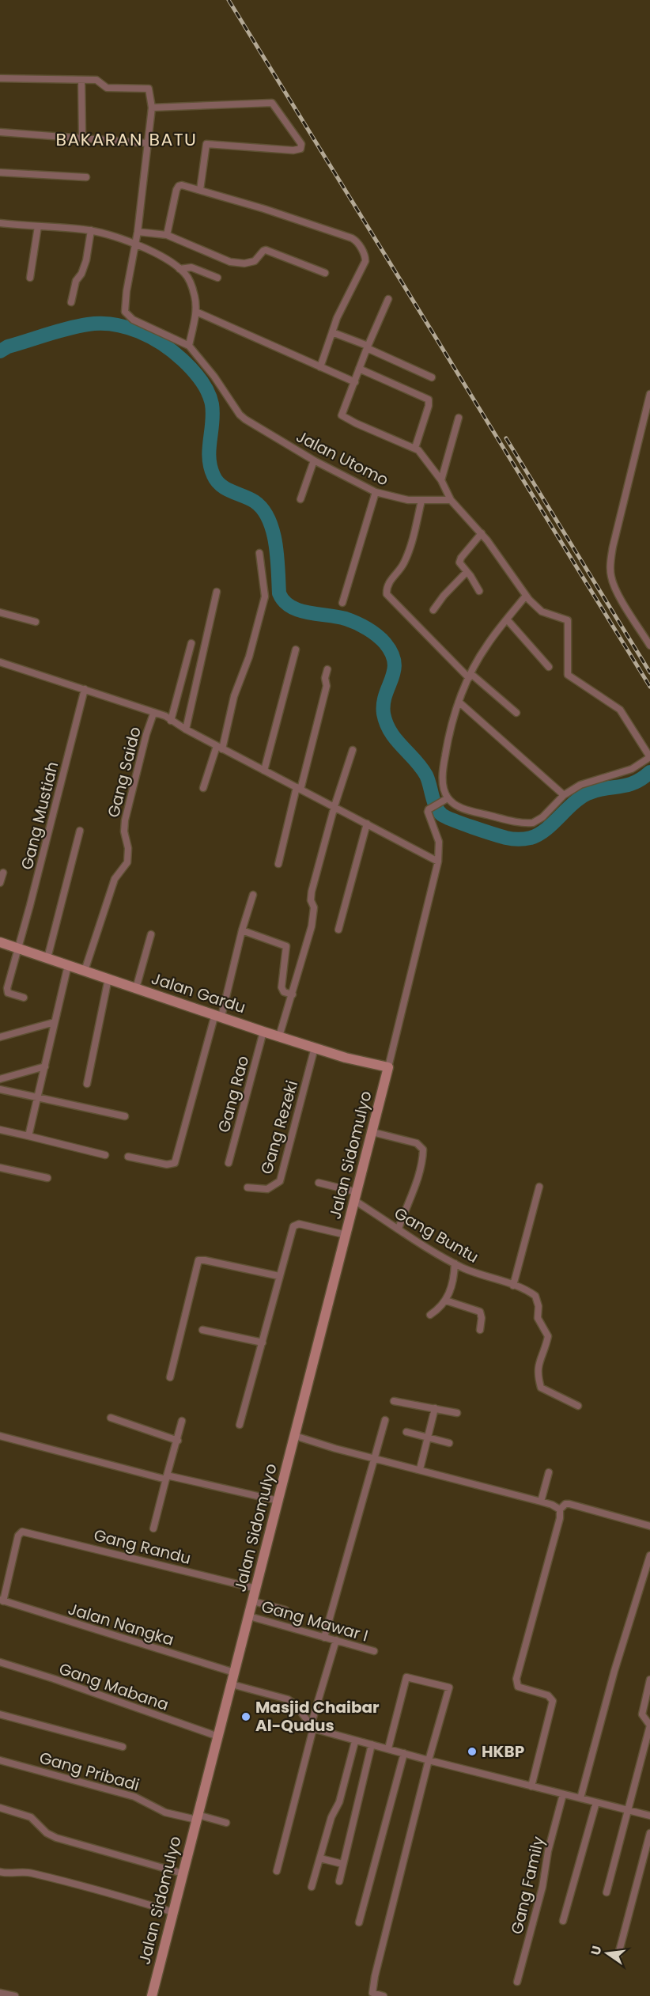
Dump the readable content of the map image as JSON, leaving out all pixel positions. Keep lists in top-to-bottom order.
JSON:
{
  "streets": {
    "street": [
      "Jalan Utomo",
      "Gang Saido",
      "Gang Mustiah",
      "Jalan Gardu",
      "Gang Rao",
      "Gang Rezeki",
      "Jalan Sidomulyo",
      "Gang Buntu",
      "Gang Randu",
      "Gang Mawar I",
      "Jalan Nangka",
      "Gang Mabana",
      "Gang Pribadi",
      "Gang Family"
    ]
  },
  "crossings": [
    ["Gang Saido", "Jalan Gardu"],
    ["Gang Mustiah", "Jalan Gardu"],
    ["Jalan Gardu", "Gang Rao"],
    ["Jalan Gardu", "Gang Rezeki"],
    ["Jalan Gardu", "Jalan Sidomulyo"],
    ["Jalan Sidomulyo", "Gang Buntu"],
    ["Jalan Sidomulyo", "Gang Randu"],
    ["Jalan Sidomulyo", "Gang Mawar I"],
    ["Jalan Sidomulyo", "Jalan Nangka"],
    ["Jalan Sidomulyo", "Gang Mabana"],
    ["Jalan Sidomulyo", "Gang Pribadi"],
    ["Gang Randu", "Jalan Nangka"]
  ],
  "districts": ["BAKARAN BATU"],
  "places": ["Masjid Chaibar Al-Qudus", "HKBP"],
  "north": "left"
}
